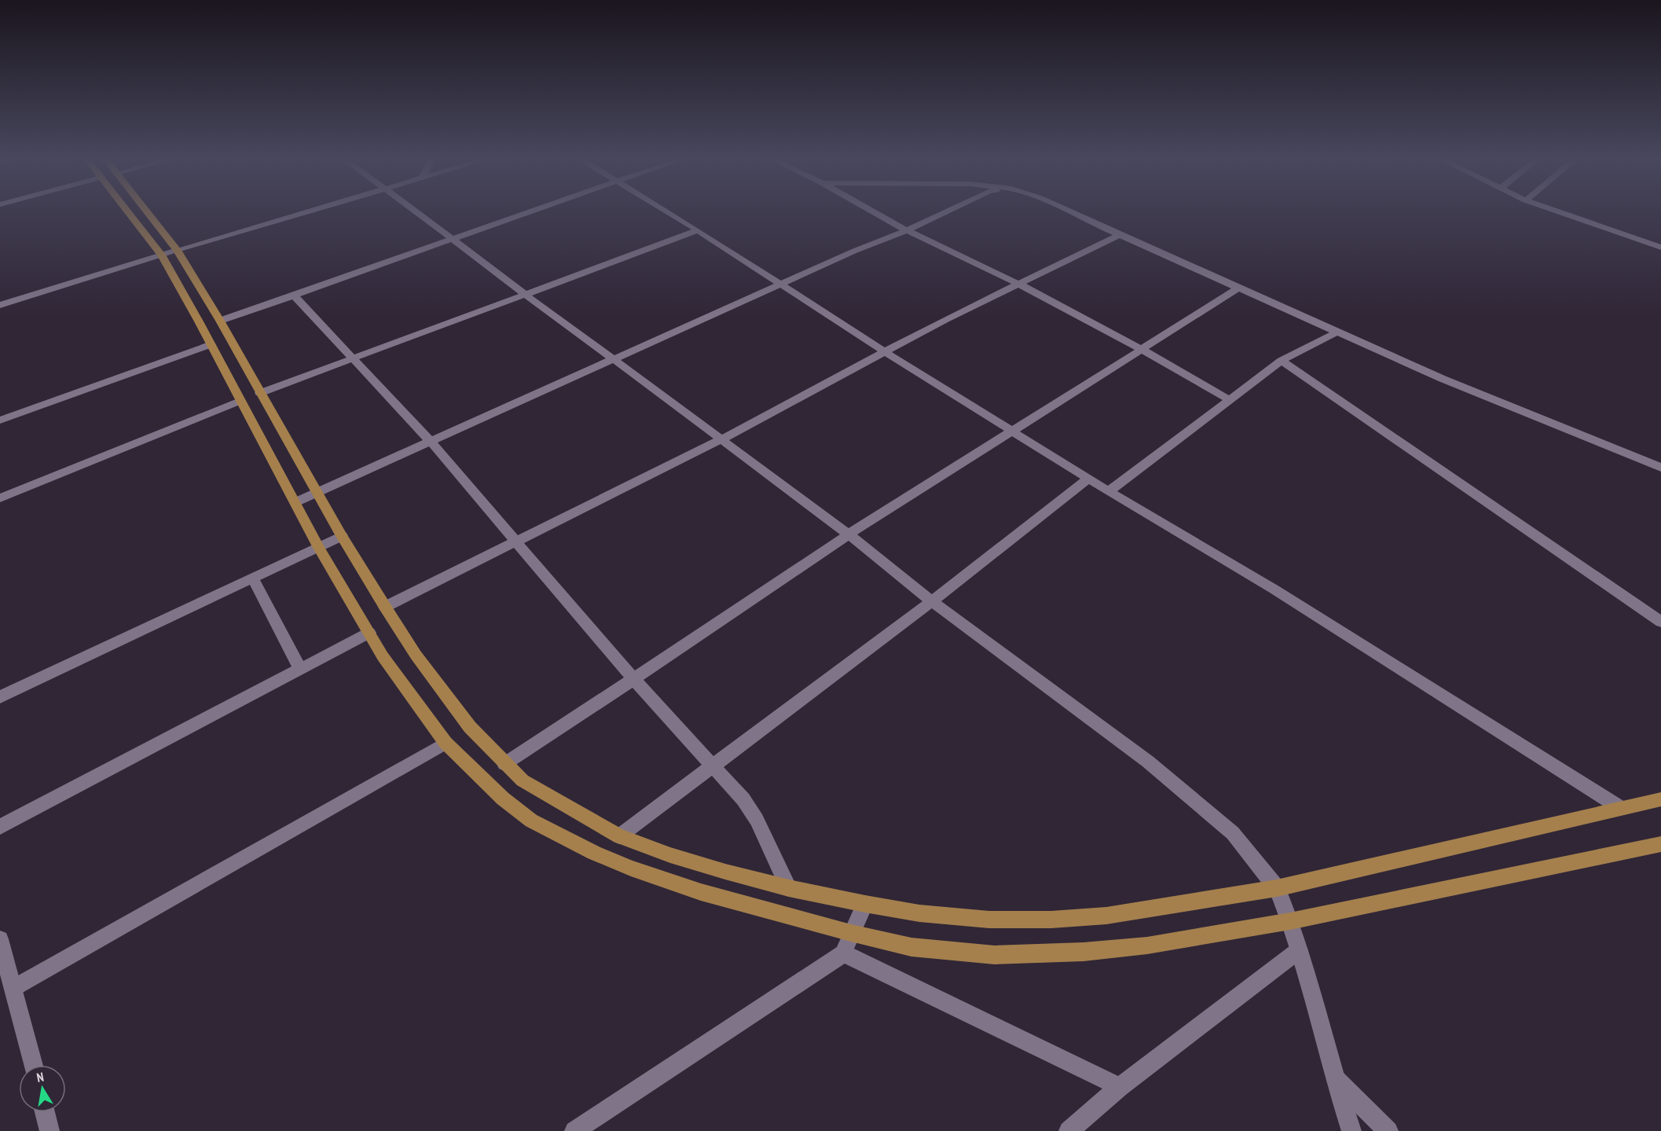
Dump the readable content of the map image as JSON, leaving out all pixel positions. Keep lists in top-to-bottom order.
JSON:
{
  "north": "top"
}
